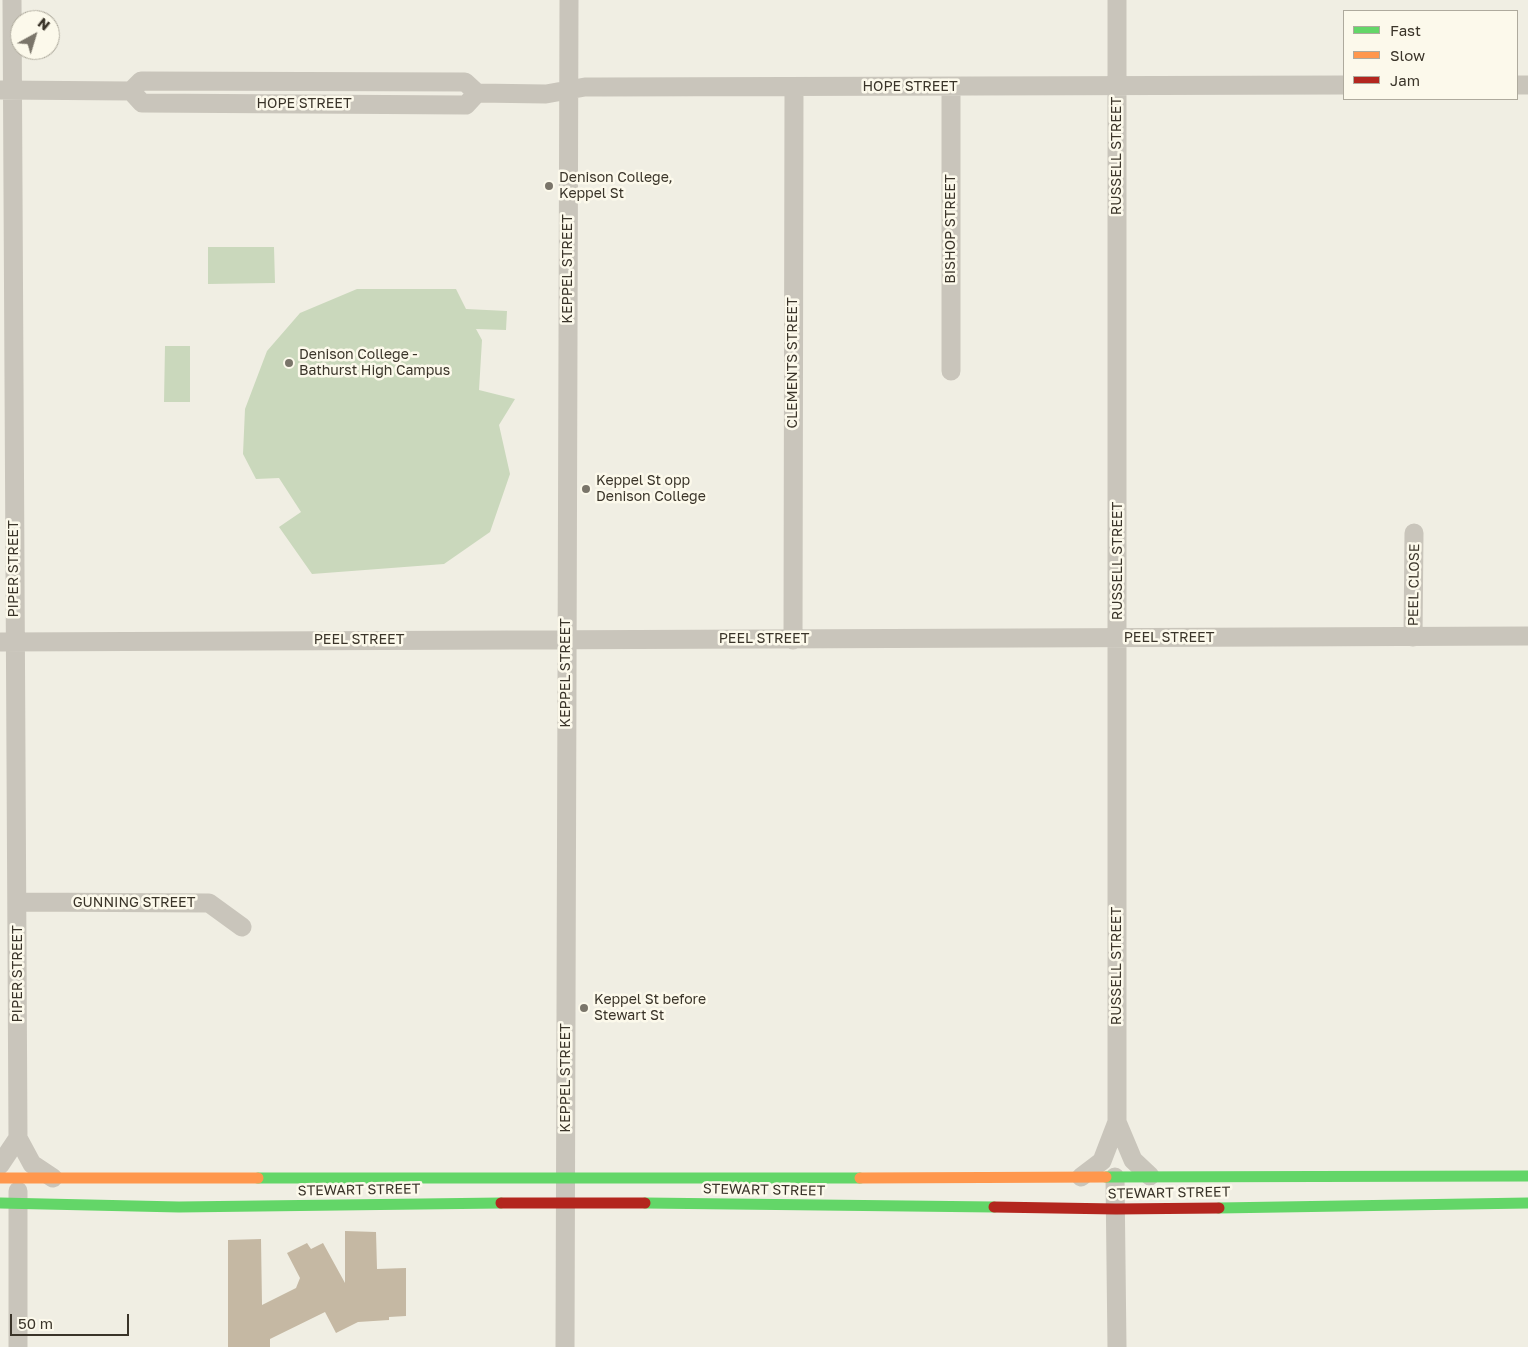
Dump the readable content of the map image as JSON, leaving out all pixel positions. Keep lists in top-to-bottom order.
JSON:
{
  "streets": {
    "highway": ["STEWART STREET"],
    "street": [
      "HOPE STREET",
      "RUSSELL STREET",
      "BISHOP STREET",
      "KEPPEL STREET",
      "CLEMENTS STREET",
      "PIPER STREET",
      "PEEL CLOSE",
      "PEEL STREET",
      "GUNNING STREET"
    ]
  },
  "crossings": [
    ["HOPE STREET", "RUSSELL STREET"],
    ["HOPE STREET", "BISHOP STREET"],
    ["HOPE STREET", "KEPPEL STREET"],
    ["HOPE STREET", "CLEMENTS STREET"],
    ["HOPE STREET", "PIPER STREET"],
    ["RUSSELL STREET", "PEEL STREET"],
    ["RUSSELL STREET", "STEWART STREET"],
    ["KEPPEL STREET", "PEEL STREET"],
    ["KEPPEL STREET", "STEWART STREET"],
    ["CLEMENTS STREET", "PEEL STREET"],
    ["PIPER STREET", "PEEL STREET"],
    ["PIPER STREET", "GUNNING STREET"],
    ["PIPER STREET", "STEWART STREET"],
    ["PEEL CLOSE", "PEEL STREET"]
  ],
  "places": [
    "Denison College, Keppel St",
    "Denison College - Bathurst High Campus",
    "Keppel St opp Denison College",
    "Keppel St before Stewart St"
  ],
  "legend": ["Fast", "Slow", "Jam"],
  "scale_bar": "50 m",
  "north": "top right"
}
